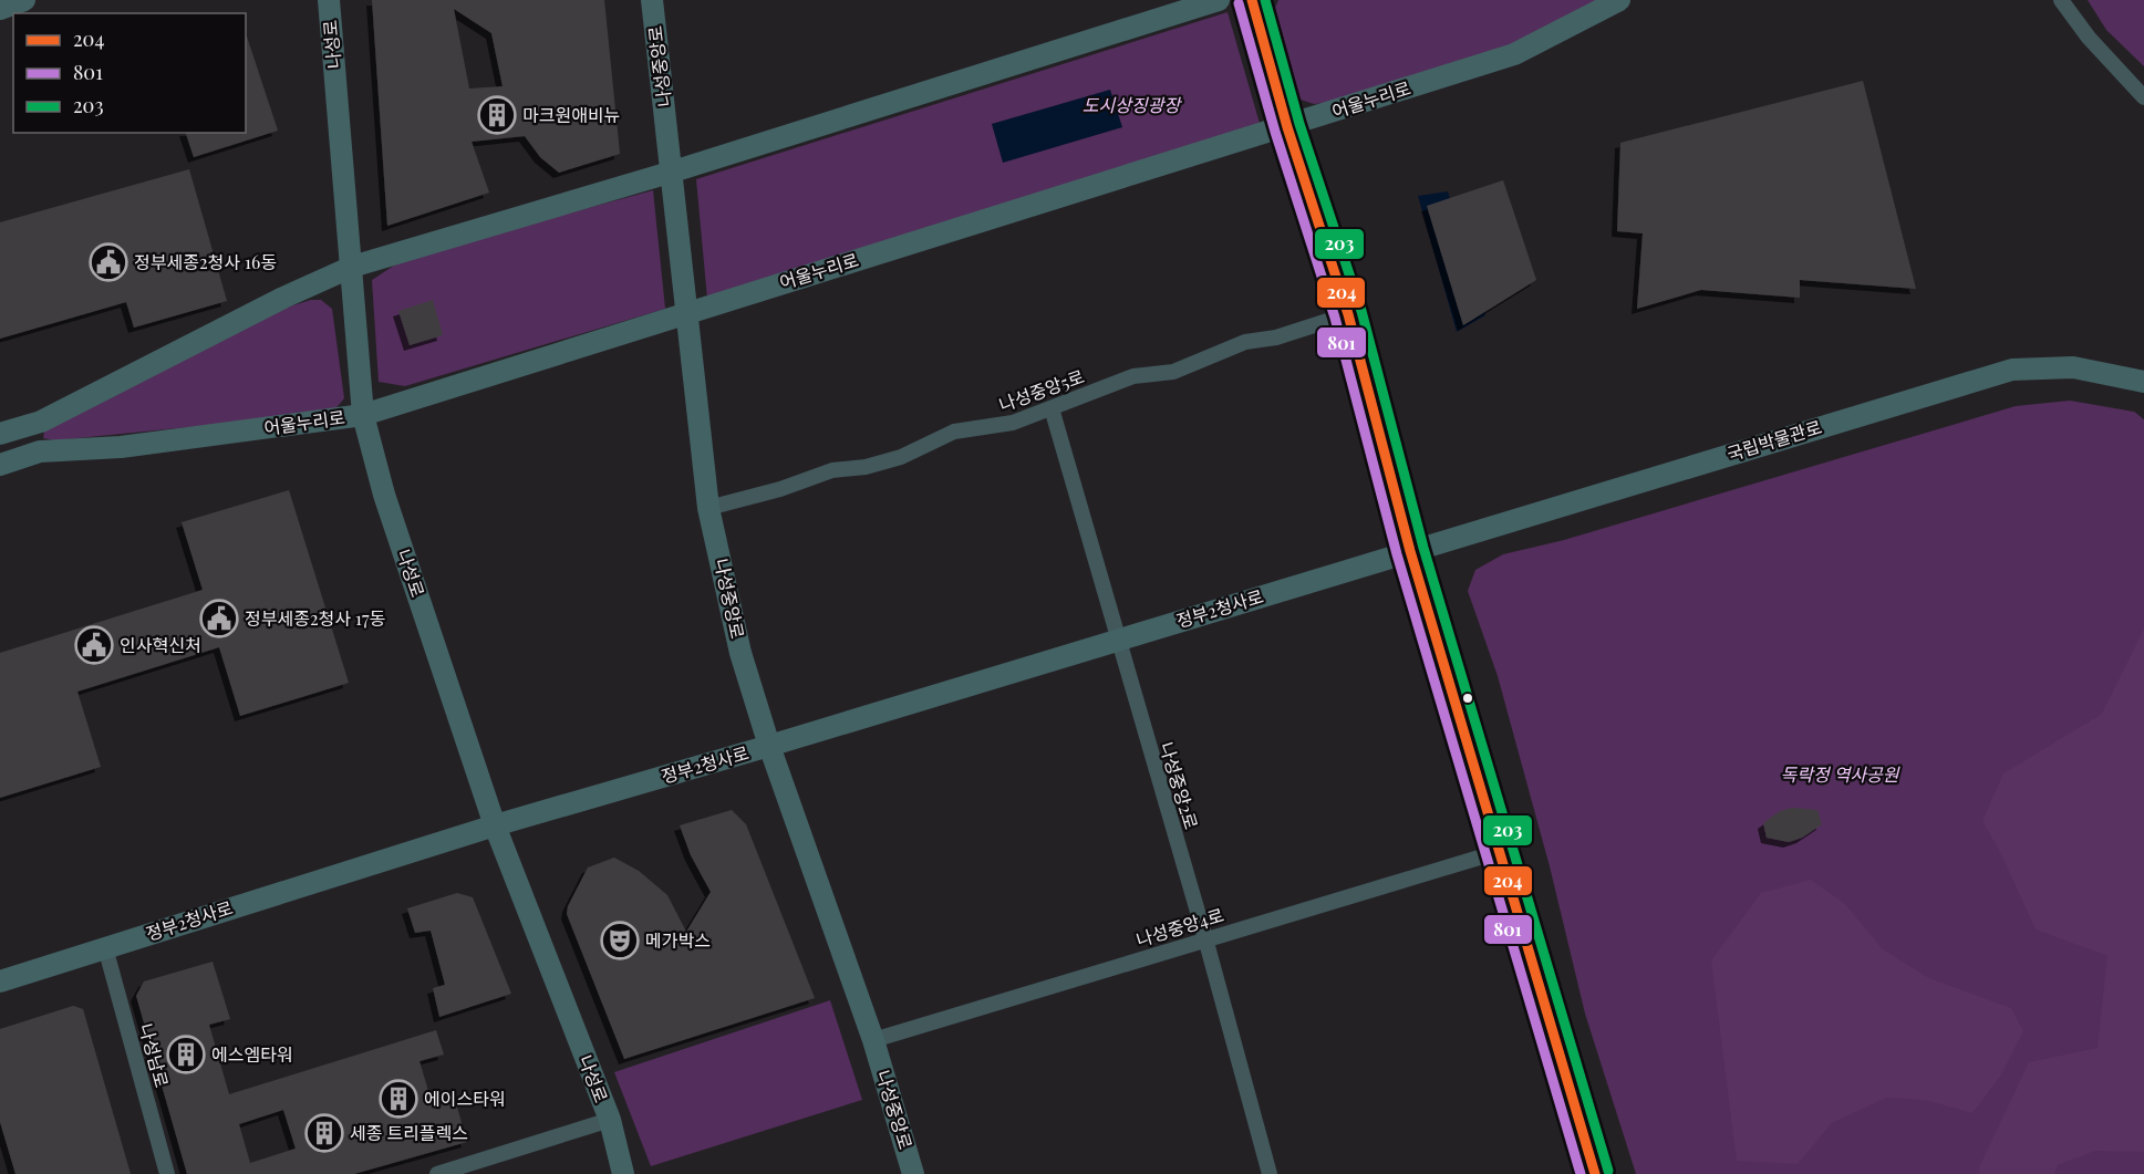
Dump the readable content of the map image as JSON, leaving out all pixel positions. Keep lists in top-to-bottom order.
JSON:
{
  "streets": {
    "street": [
      "나성로",
      "나성중앙로",
      "어울누리로",
      "나성중앙5로",
      "국립박물관로",
      "정부2청사로",
      "나성중앙2로",
      "나성중앙4로",
      "나성남로"
    ]
  },
  "crossings": [
    ["나성로", "어울누리로"],
    ["나성로", "정부2청사로"],
    ["나성중앙로", "어울누리로"],
    ["나성중앙로", "나성중앙5로"],
    ["나성중앙로", "정부2청사로"],
    ["나성중앙로", "나성중앙4로"],
    ["나성중앙5로", "나성중앙2로"],
    ["국립박물관로", "정부2청사로"],
    ["정부2청사로", "나성중앙2로"],
    ["정부2청사로", "나성남로"],
    ["나성중앙2로", "나성중앙4로"]
  ],
  "parks": ["도시상징광장", "독락정 역사공원"],
  "places": {
    "building": [
      "마크원애비뉴",
      "에스엠타워",
      "에이스타워",
      "세종 트리플렉스"
    ],
    "public building": ["정부세종2청사 16동", "정부세종2청사 17동", "인사혁신처"],
    "theatre": ["메가박스"]
  },
  "lines": ["transit line 204", "transit line 203", "transit line 801"],
  "legend": ["204", "801", "203"]
}
